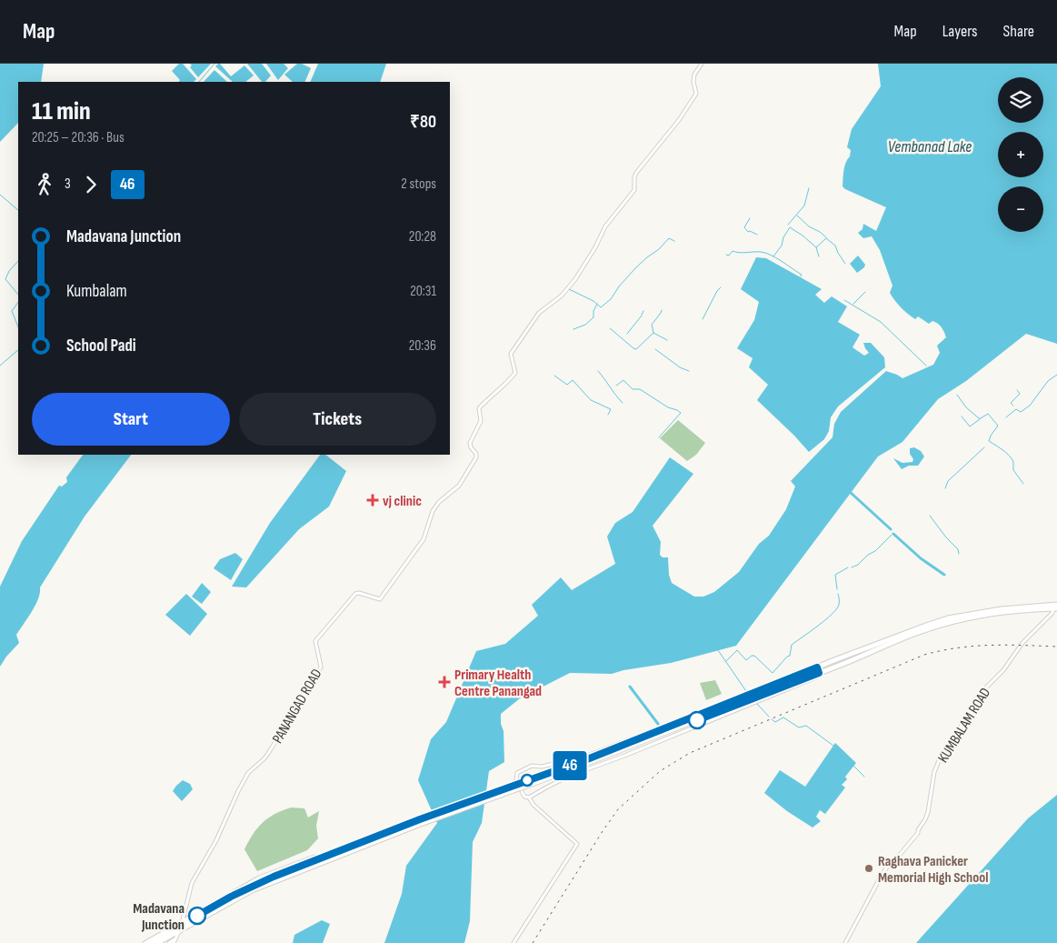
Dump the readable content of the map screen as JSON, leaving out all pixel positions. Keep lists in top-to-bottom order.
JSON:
{
  "streets": {
    "main road": ["PANANGAD ROAD", "KUMBALAM ROAD"]
  },
  "water": ["Vembanad Lake"],
  "places": {
    "health": ["vj clinic", "Primary Health Centre Panangad"],
    "other": ["Raghava Panicker Memorial High School", "Madavana Junction"]
  },
  "lines": ["bus line 46"],
  "page": {
    "header": "Map",
    "nav": ["Map", "Layers", "Share"],
    "on_map": "46",
    "map_buttons": ["+", "−"],
    "heading": ["11 min", "20:25 – 20:36 · Bus", "₹80"],
    "legs": ["3", "46", "2 stops"],
    "list": [
      {
        "name": "Madavana Junction",
        "value": "20:28"
      },
      {
        "name": "Kumbalam",
        "value": "20:31"
      },
      {
        "name": "School Padi",
        "value": "20:36"
      }
    ],
    "buttons": ["Start", "Tickets"]
  }
}
